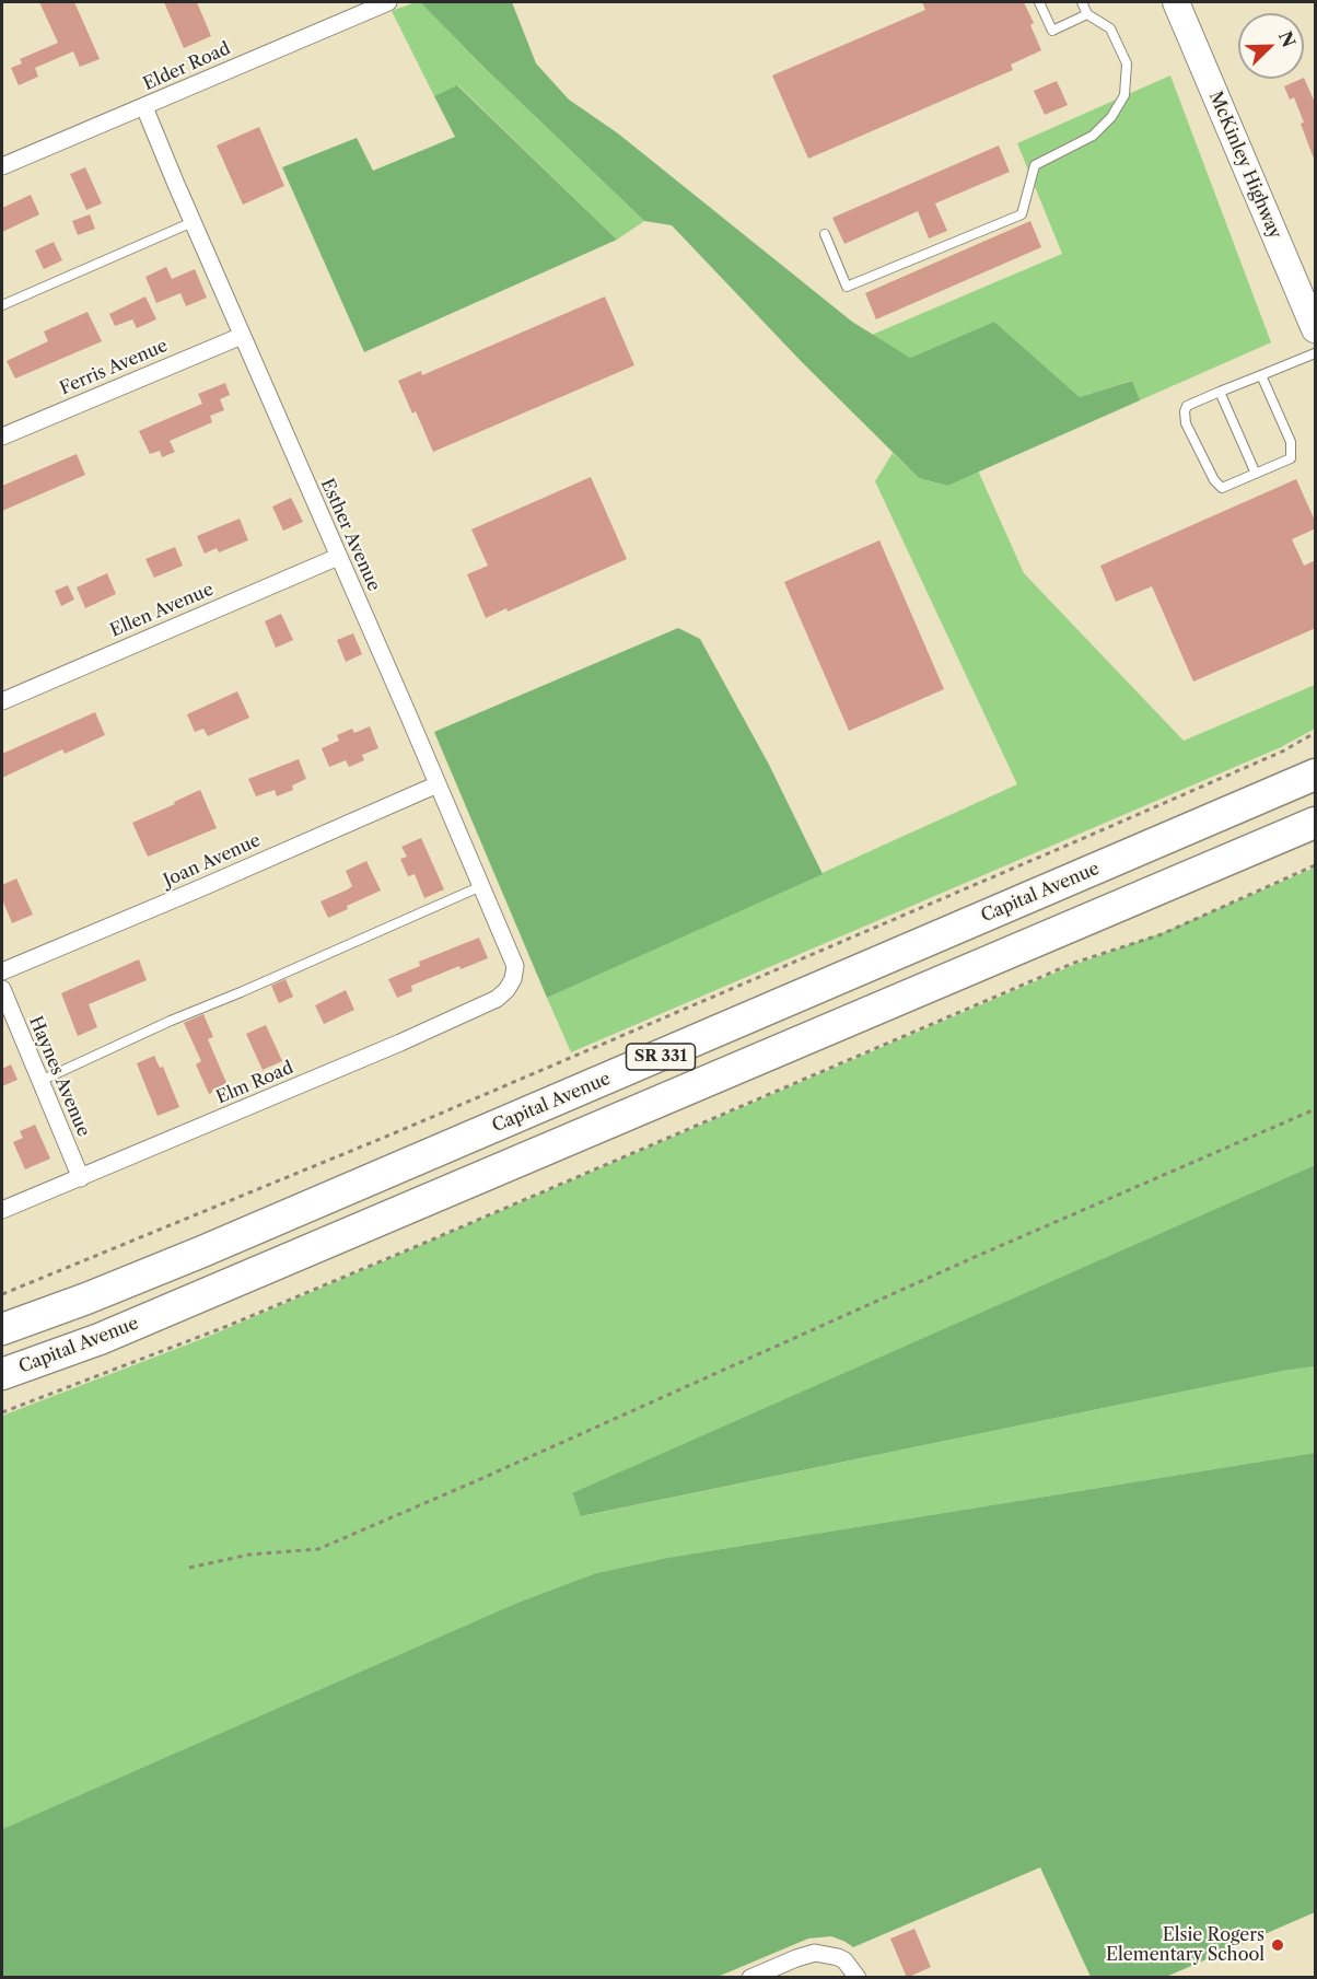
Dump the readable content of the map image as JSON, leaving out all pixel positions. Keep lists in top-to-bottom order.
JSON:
{
  "streets": {
    "highway": ["Capital Avenue", "SR 331"],
    "main road": ["McKinley Highway"],
    "street": [
      "Elder Road",
      "Ferris Avenue",
      "Esther Avenue",
      "Ellen Avenue",
      "Joan Avenue",
      "Haynes Avenue",
      "Elm Road"
    ]
  },
  "crossings": [
    ["Elder Road", "Esther Avenue"],
    ["Ferris Avenue", "Esther Avenue"],
    ["Esther Avenue", "Ellen Avenue"],
    ["Esther Avenue", "Joan Avenue"],
    ["Esther Avenue", "Elm Road"],
    ["Haynes Avenue", "Elm Road"]
  ],
  "places": ["Elsie Rogers Elementary School"],
  "north": "top right"
}
